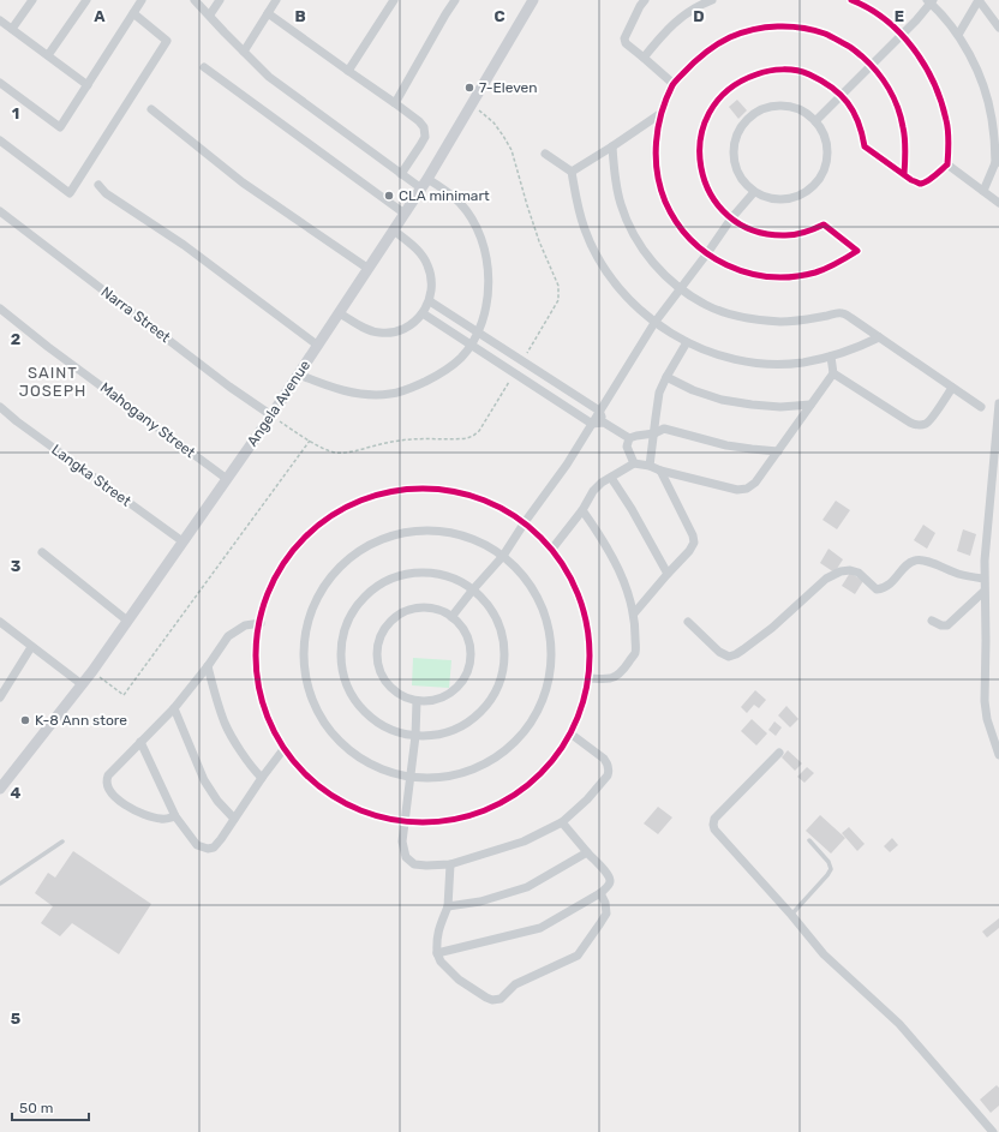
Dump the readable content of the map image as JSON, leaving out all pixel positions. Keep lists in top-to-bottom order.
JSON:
{
  "streets": {
    "main road": ["Angela Avenue"],
    "street": ["Narra Street", "Mahogany Street", "Langka Street"]
  },
  "crossings": [
    ["Narra Street", "Angela Avenue"],
    ["Angela Avenue", "Mahogany Street"],
    ["Angela Avenue", "Langka Street"]
  ],
  "districts": ["SAINT JOSEPH"],
  "places": ["7-Eleven", "CLA minimart", "K-8 Ann store"],
  "scale_bar": "50 m",
  "grid": {
    "columns": [
      "A",
      "B",
      "C",
      "D",
      "E"
    ],
    "rows": [
      "1",
      "2",
      "3",
      "4",
      "5"
    ]
  }
}
